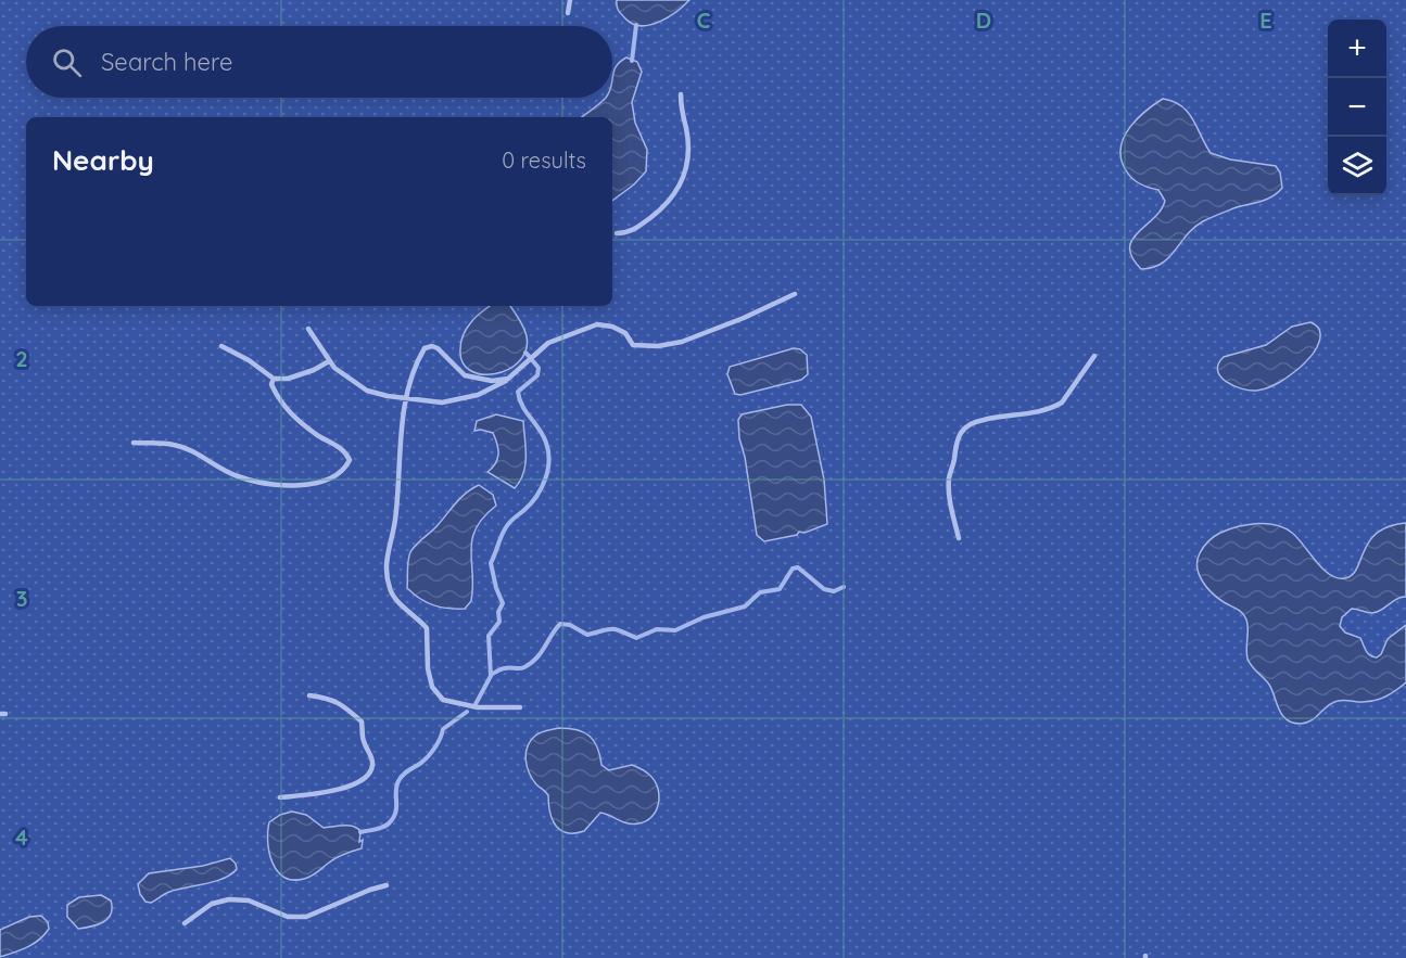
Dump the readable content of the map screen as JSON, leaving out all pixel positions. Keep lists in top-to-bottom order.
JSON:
{
  "page": {
    "map_buttons": ["+", "−"],
    "search": "Search here",
    "heading": ["Nearby", "0 results"]
  },
  "grid": {
    "columns": ["C", "D", "E"],
    "rows": ["2", "3", "4"]
  }
}
